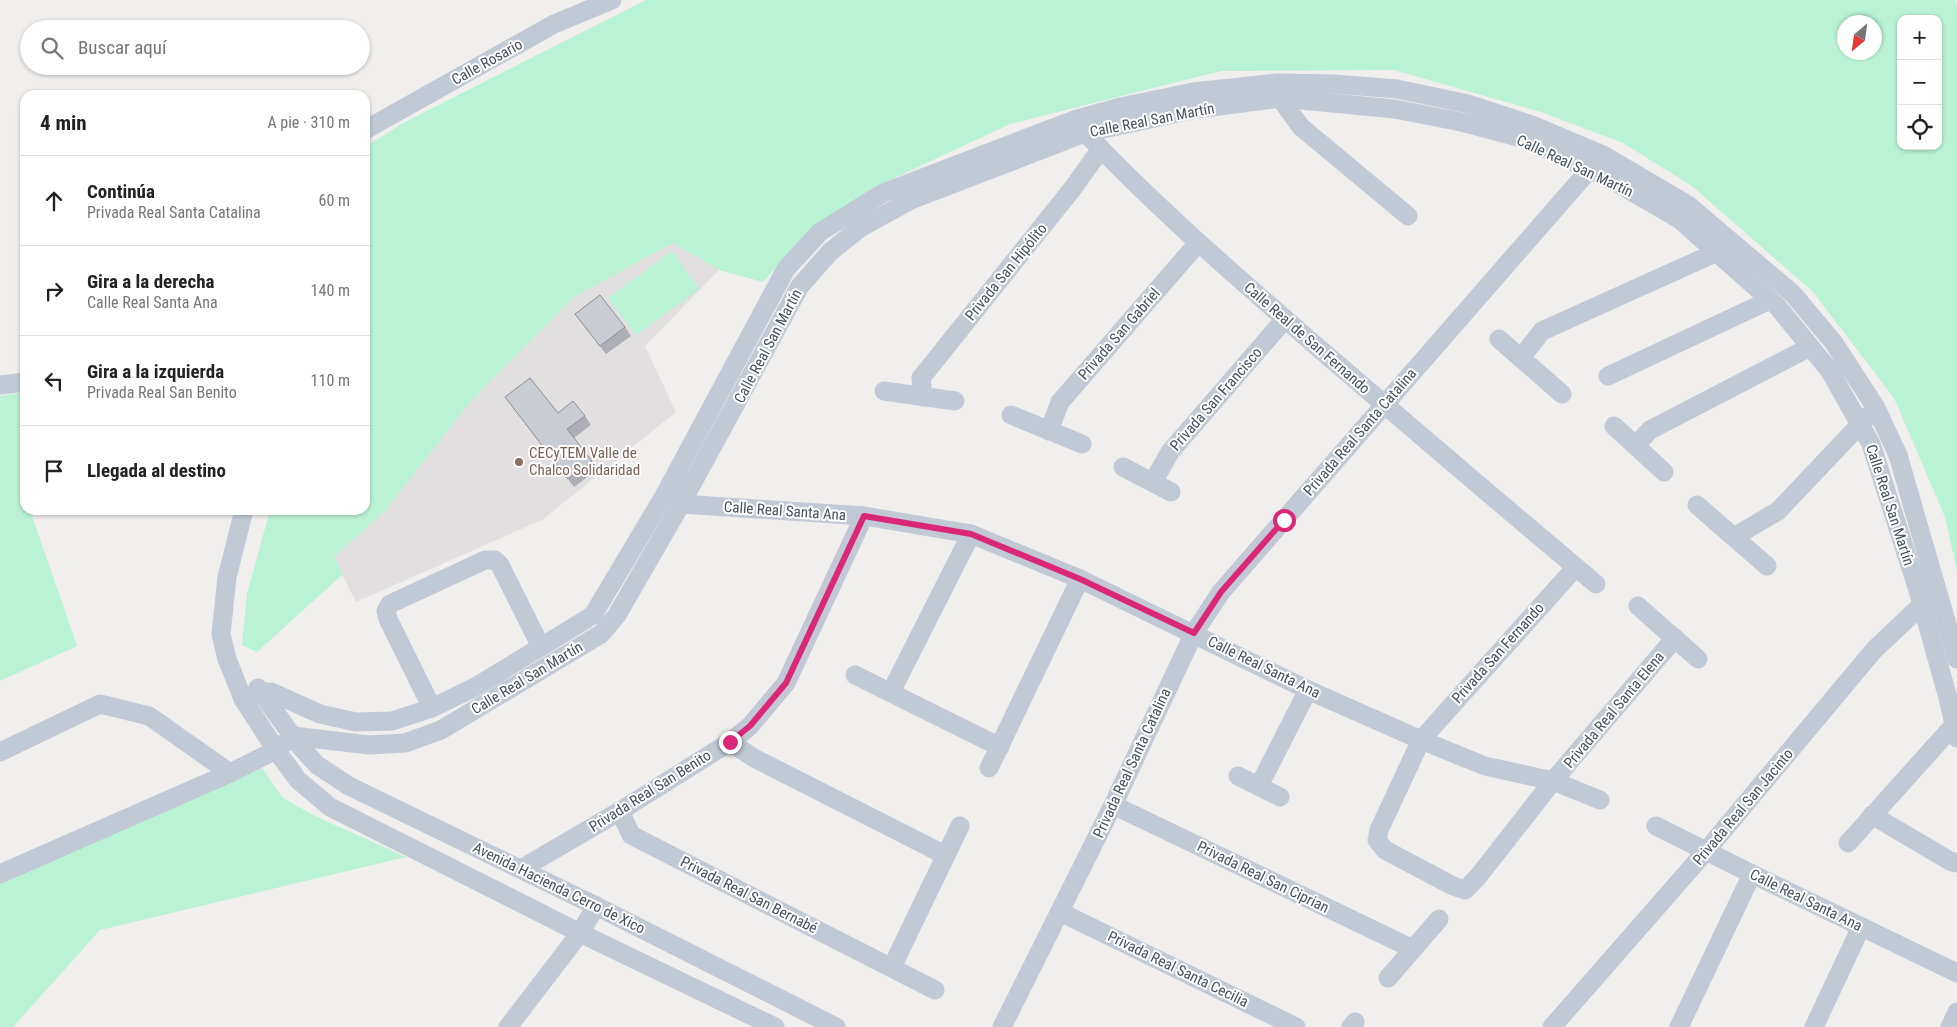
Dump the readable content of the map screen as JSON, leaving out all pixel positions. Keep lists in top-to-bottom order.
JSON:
{
  "streets": {
    "street": [
      "Calle Rosario",
      "Calle Real San Martín",
      "Privada San Hipólito",
      "Privada San Gabriel",
      "Calle Real de San Fernando",
      "Privada San Francisco",
      "Privada Real Santa Catalina",
      "Calle Real Santa Ana",
      "Privada San Fernando",
      "Privada Real Santa Elena",
      "Privada Real San Benito",
      "Privada Real San Jacinto",
      "Privada Real San Ciprian",
      "Avenida Hacienda Cerro de Xico",
      "Privada Real San Bernabé",
      "Privada Real Santa Cecilia"
    ]
  },
  "crossings": [
    ["Calle Real San Martín", "Calle Real de San Fernando"],
    ["Calle Real San Martín", "Privada Real Santa Catalina"],
    ["Calle Real San Martín", "Calle Real Santa Ana"],
    ["Calle Real San Martín", "Privada Real San Jacinto"],
    ["Calle Real San Martín", "Avenida Hacienda Cerro de Xico"],
    ["Privada San Hipólito", "Calle Real de San Fernando"],
    ["Privada San Gabriel", "Calle Real de San Fernando"],
    ["Calle Real de San Fernando", "Privada San Francisco"],
    ["Calle Real de San Fernando", "Privada Real Santa Catalina"],
    ["Calle Real de San Fernando", "Privada San Fernando"],
    ["Privada Real Santa Catalina", "Calle Real Santa Ana"],
    ["Privada Real Santa Catalina", "Privada Real San Ciprian"],
    ["Privada Real Santa Catalina", "Privada Real Santa Cecilia"],
    ["Calle Real Santa Ana", "Privada San Fernando"],
    ["Calle Real Santa Ana", "Privada Real Santa Elena"],
    ["Calle Real Santa Ana", "Privada Real San Benito"],
    ["Calle Real Santa Ana", "Privada Real San Jacinto"],
    ["Privada San Fernando", "Privada Real Santa Elena"],
    ["Privada Real San Benito", "Avenida Hacienda Cerro de Xico"],
    ["Privada Real San Benito", "Privada Real San Bernabé"]
  ],
  "places": ["CECyTEM Valle de Chalco Solidaridad"],
  "north": "bottom left",
  "page": {
    "map_buttons": ["+", "−"],
    "search": "Buscar aquí",
    "heading": ["4 min", "A pie · 310 m"],
    "list": [
      ["Continúa", "Privada Real Santa Catalina", "60 m"],
      ["Gira a la derecha", "Calle Real Santa Ana", "140 m"],
      ["Gira a la izquierda", "Privada Real San Benito", "110 m"],
      "Llegada al destino"
    ]
  }
}
